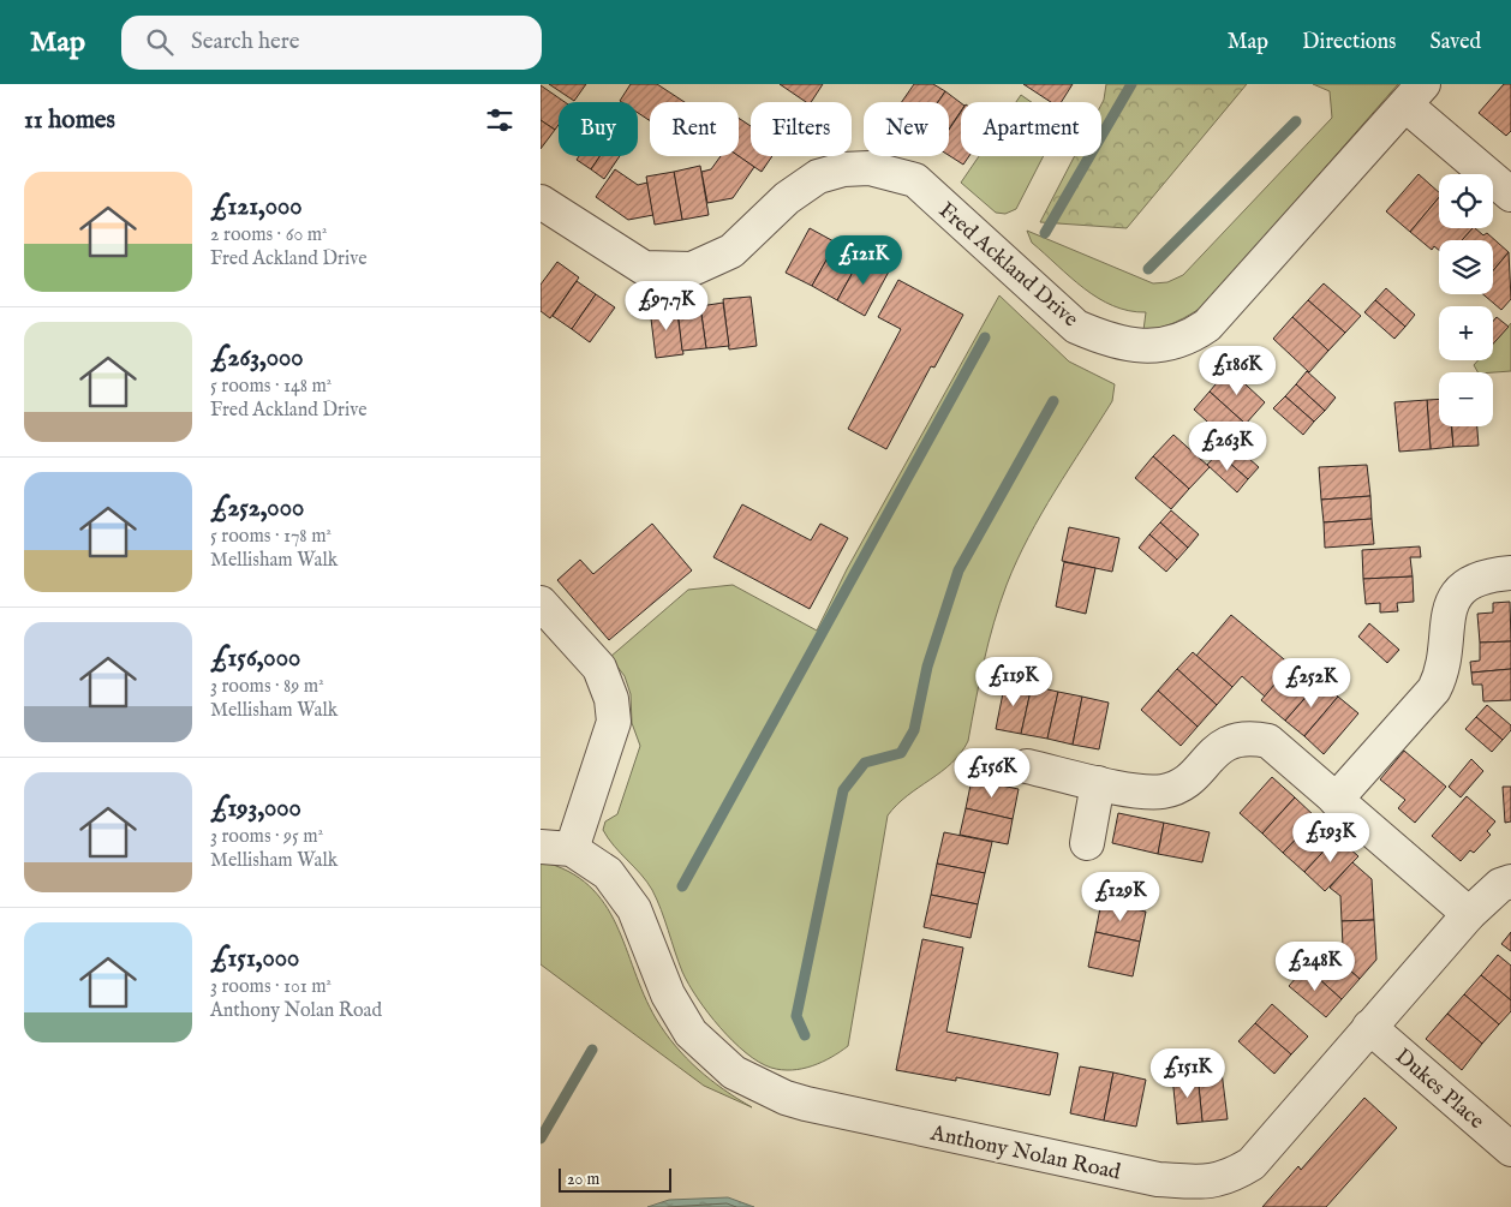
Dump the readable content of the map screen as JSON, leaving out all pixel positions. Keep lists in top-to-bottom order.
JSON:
{
  "streets": {
    "street": ["Fred Ackland Drive", "Dukes Place", "Anthony Nolan Road"]
  },
  "crossings": [
    ["Dukes Place", "Anthony Nolan Road"]
  ],
  "scale_bar": "20 m",
  "page": {
    "header": "Map",
    "search": "Search here",
    "nav": ["Map", "Directions", "Saved"],
    "heading": "11 homes",
    "chip": [
      "Buy",
      "Rent",
      "Filters",
      "New",
      "Apartment"
    ],
    "list": [
      {
        "name": "£121,000",
        "note": "2 rooms · 60 m² · Fred Ackland Drive"
      },
      {
        "name": "£263,000",
        "note": "5 rooms · 148 m² · Fred Ackland Drive"
      },
      {
        "name": "£252,000",
        "note": "5 rooms · 178 m² · Mellisham Walk"
      },
      {
        "name": "£156,000",
        "note": "3 rooms · 89 m² · Mellisham Walk"
      },
      {
        "name": "£193,000",
        "note": "3 rooms · 95 m² · Mellisham Walk"
      },
      {
        "name": "£151,000",
        "note": "3 rooms · 101 m² · Anthony Nolan Road"
      }
    ],
    "map_buttons": ["+", "−"],
    "price": [
      "£121K",
      "£97.7K",
      "£186K",
      "£263K",
      "£119K",
      "£252K",
      "£156K",
      "£193K",
      "£129K",
      "£248K",
      "£151K"
    ],
    "scale": "20 m"
  }
}
